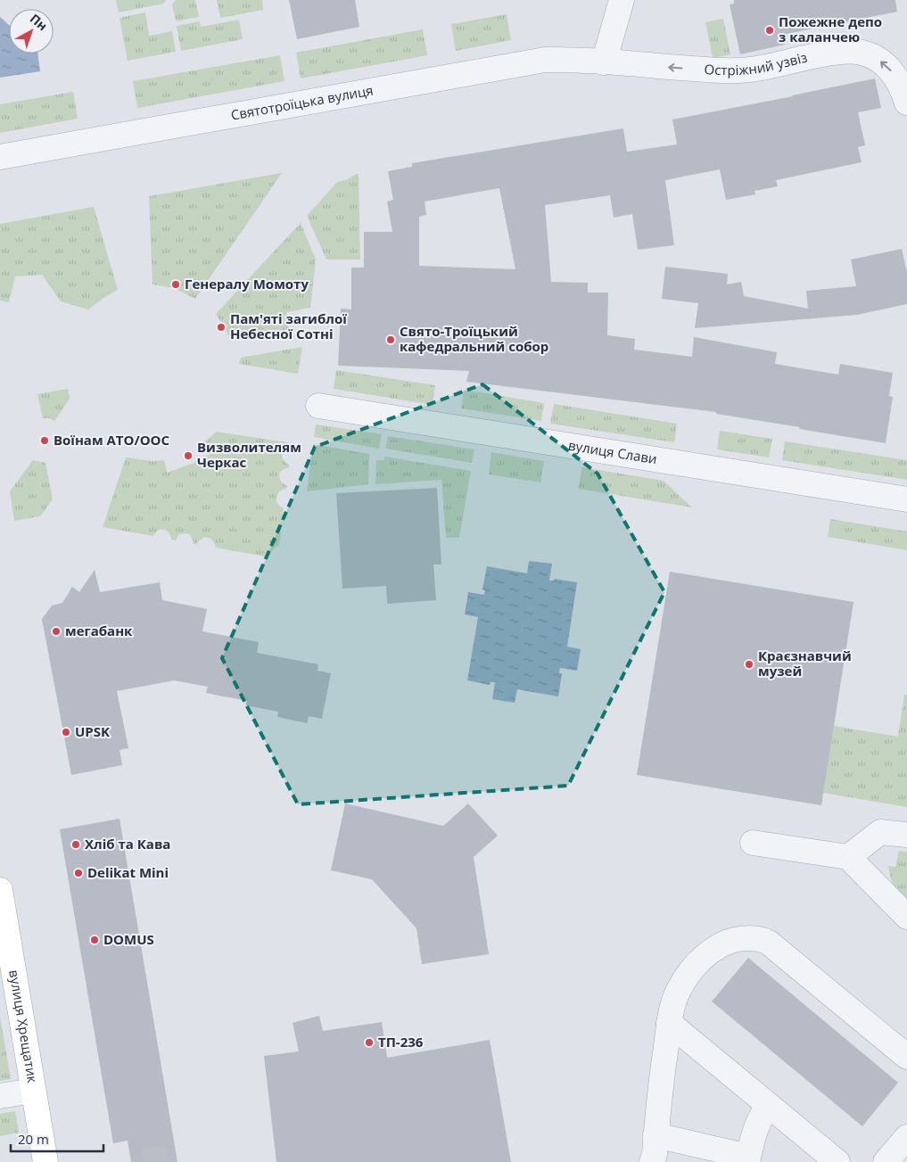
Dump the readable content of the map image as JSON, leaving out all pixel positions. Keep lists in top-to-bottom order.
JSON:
{
  "streets": {
    "main road": ["вулиця Хрещатик"],
    "street": ["Остріжний узвіз", "Святотроїцька вулиця", "вулиця Слави"]
  },
  "crossings": [
    ["Остріжний узвіз", "Святотроїцька вулиця"]
  ],
  "one_way": ["Остріжний узвіз"],
  "places": [
    "Пожежне депо з каланчею",
    "Генералу Момоту",
    "Пам'яті загиблої Небесної Сотні",
    "Свято-Троїцький кафедральний собор",
    "Воїнам АТО/ООС",
    "Визволителям Черкас",
    "мегабанк",
    "Краєзнавчий музей",
    "UPSK",
    "Хліб та Кава",
    "Delikat Mini",
    "DOMUS",
    "ТП-236"
  ],
  "scale_bar": "20 m",
  "north": "top right"
}
